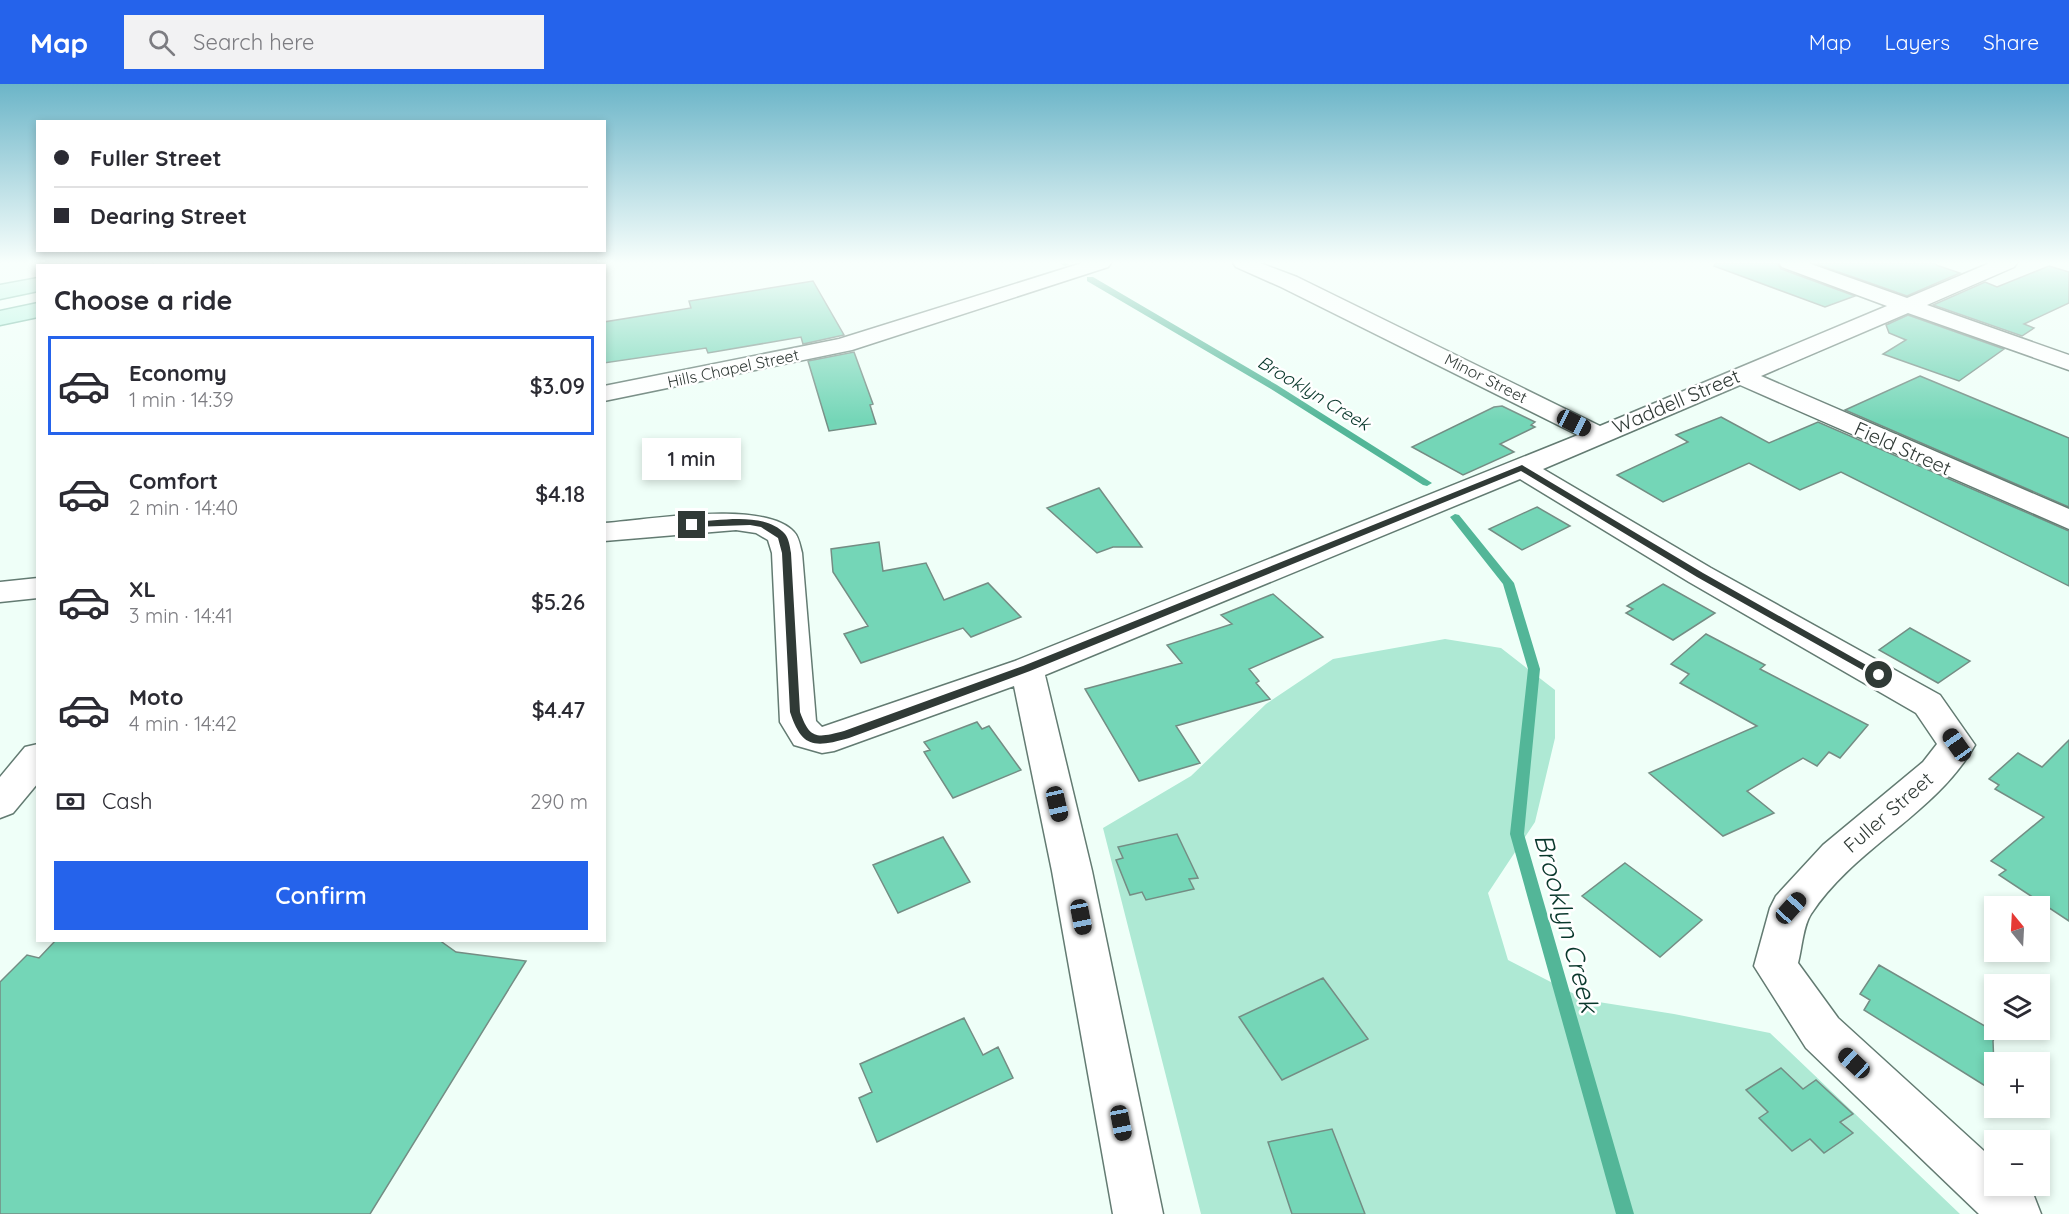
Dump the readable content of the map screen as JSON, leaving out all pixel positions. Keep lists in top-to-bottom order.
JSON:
{
  "streets": {
    "street": [
      "Hills Chapel Street",
      "Minor Street",
      "Waddell Street",
      "Field Street",
      "Fuller Street"
    ]
  },
  "crossings": [
    ["Minor Street", "Waddell Street"],
    ["Waddell Street", "Field Street"],
    ["Waddell Street", "Fuller Street"]
  ],
  "water": ["Brooklyn Creek"],
  "north": "top",
  "page": {
    "header": "Map",
    "search": "Search here",
    "nav": ["Map", "Layers", "Share"],
    "banner": ["Fuller Street", "Dearing Street"],
    "heading": "Choose a ride",
    "list": [
      {
        "name": "Economy",
        "note": "1 min · 14:39",
        "value": "$3.09"
      },
      {
        "name": "Comfort",
        "note": "2 min · 14:40",
        "value": "$4.18"
      },
      {
        "name": "XL",
        "note": "3 min · 14:41",
        "value": "$5.26"
      },
      {
        "name": "Moto",
        "note": "4 min · 14:42",
        "value": "$4.47"
      }
    ],
    "bubble": "1 min",
    "pay": ["Cash", "290 m"],
    "buttons": "Confirm",
    "map_buttons": ["+", "−"]
  }
}
